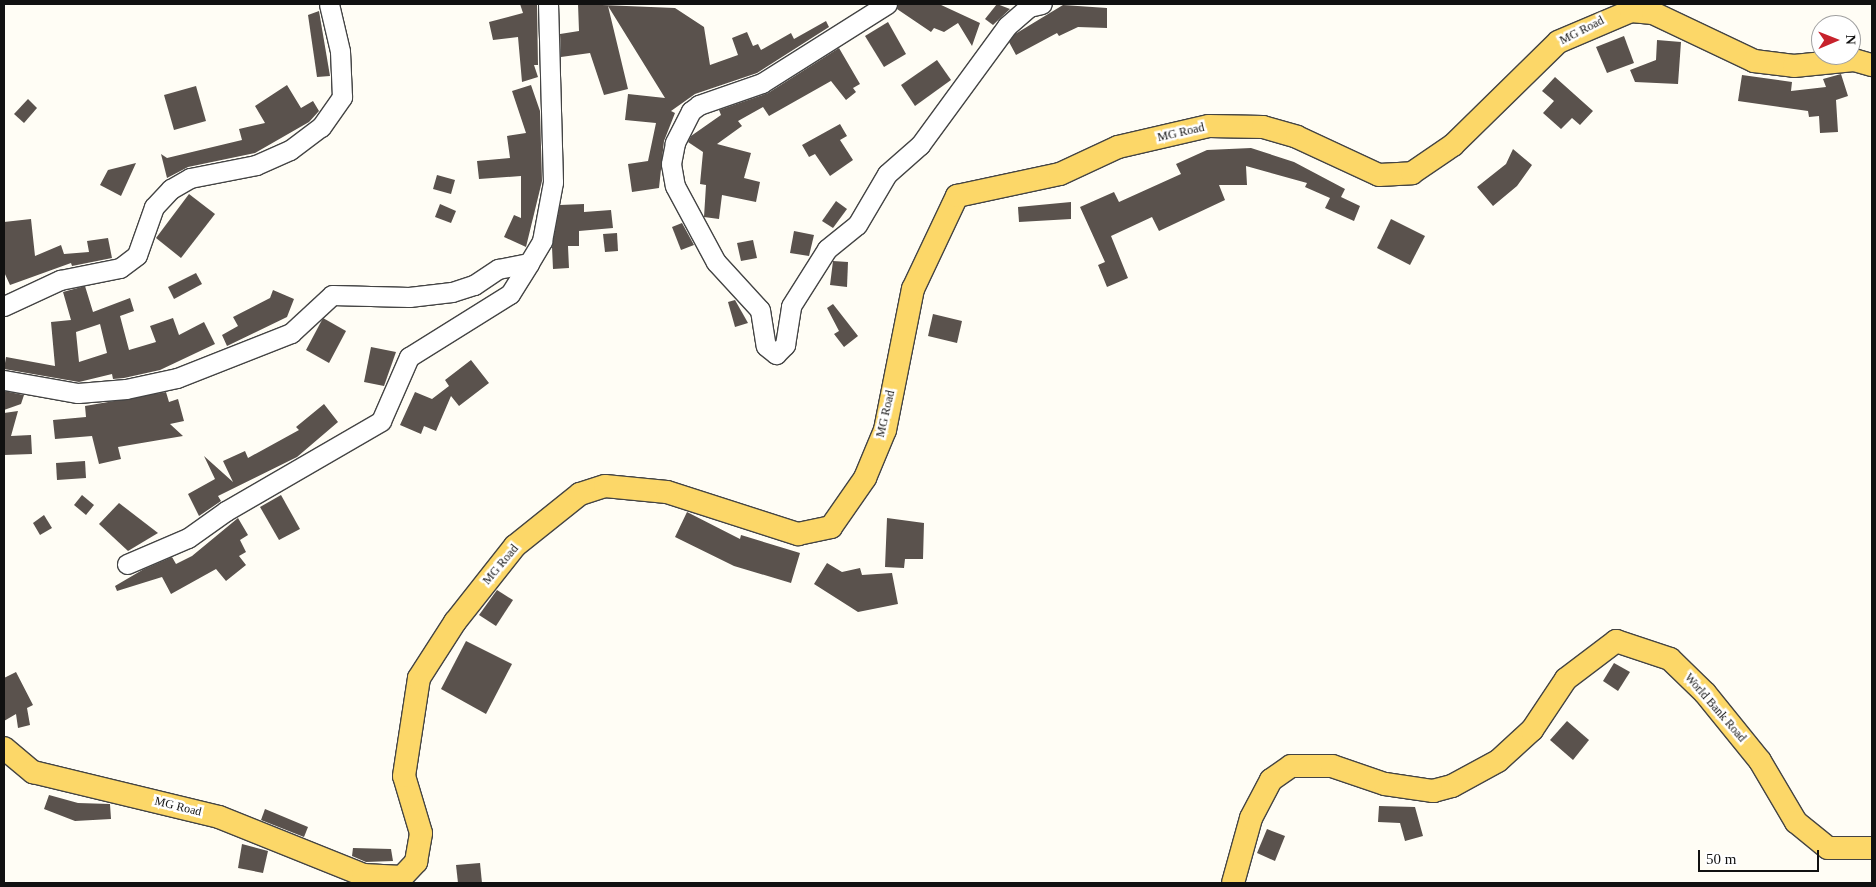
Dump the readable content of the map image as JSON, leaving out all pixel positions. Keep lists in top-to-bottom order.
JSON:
{
  "streets": {
    "main road": ["MG Road", "World Bank Road"]
  },
  "scale_bar": "50 m",
  "north": "right"
}
